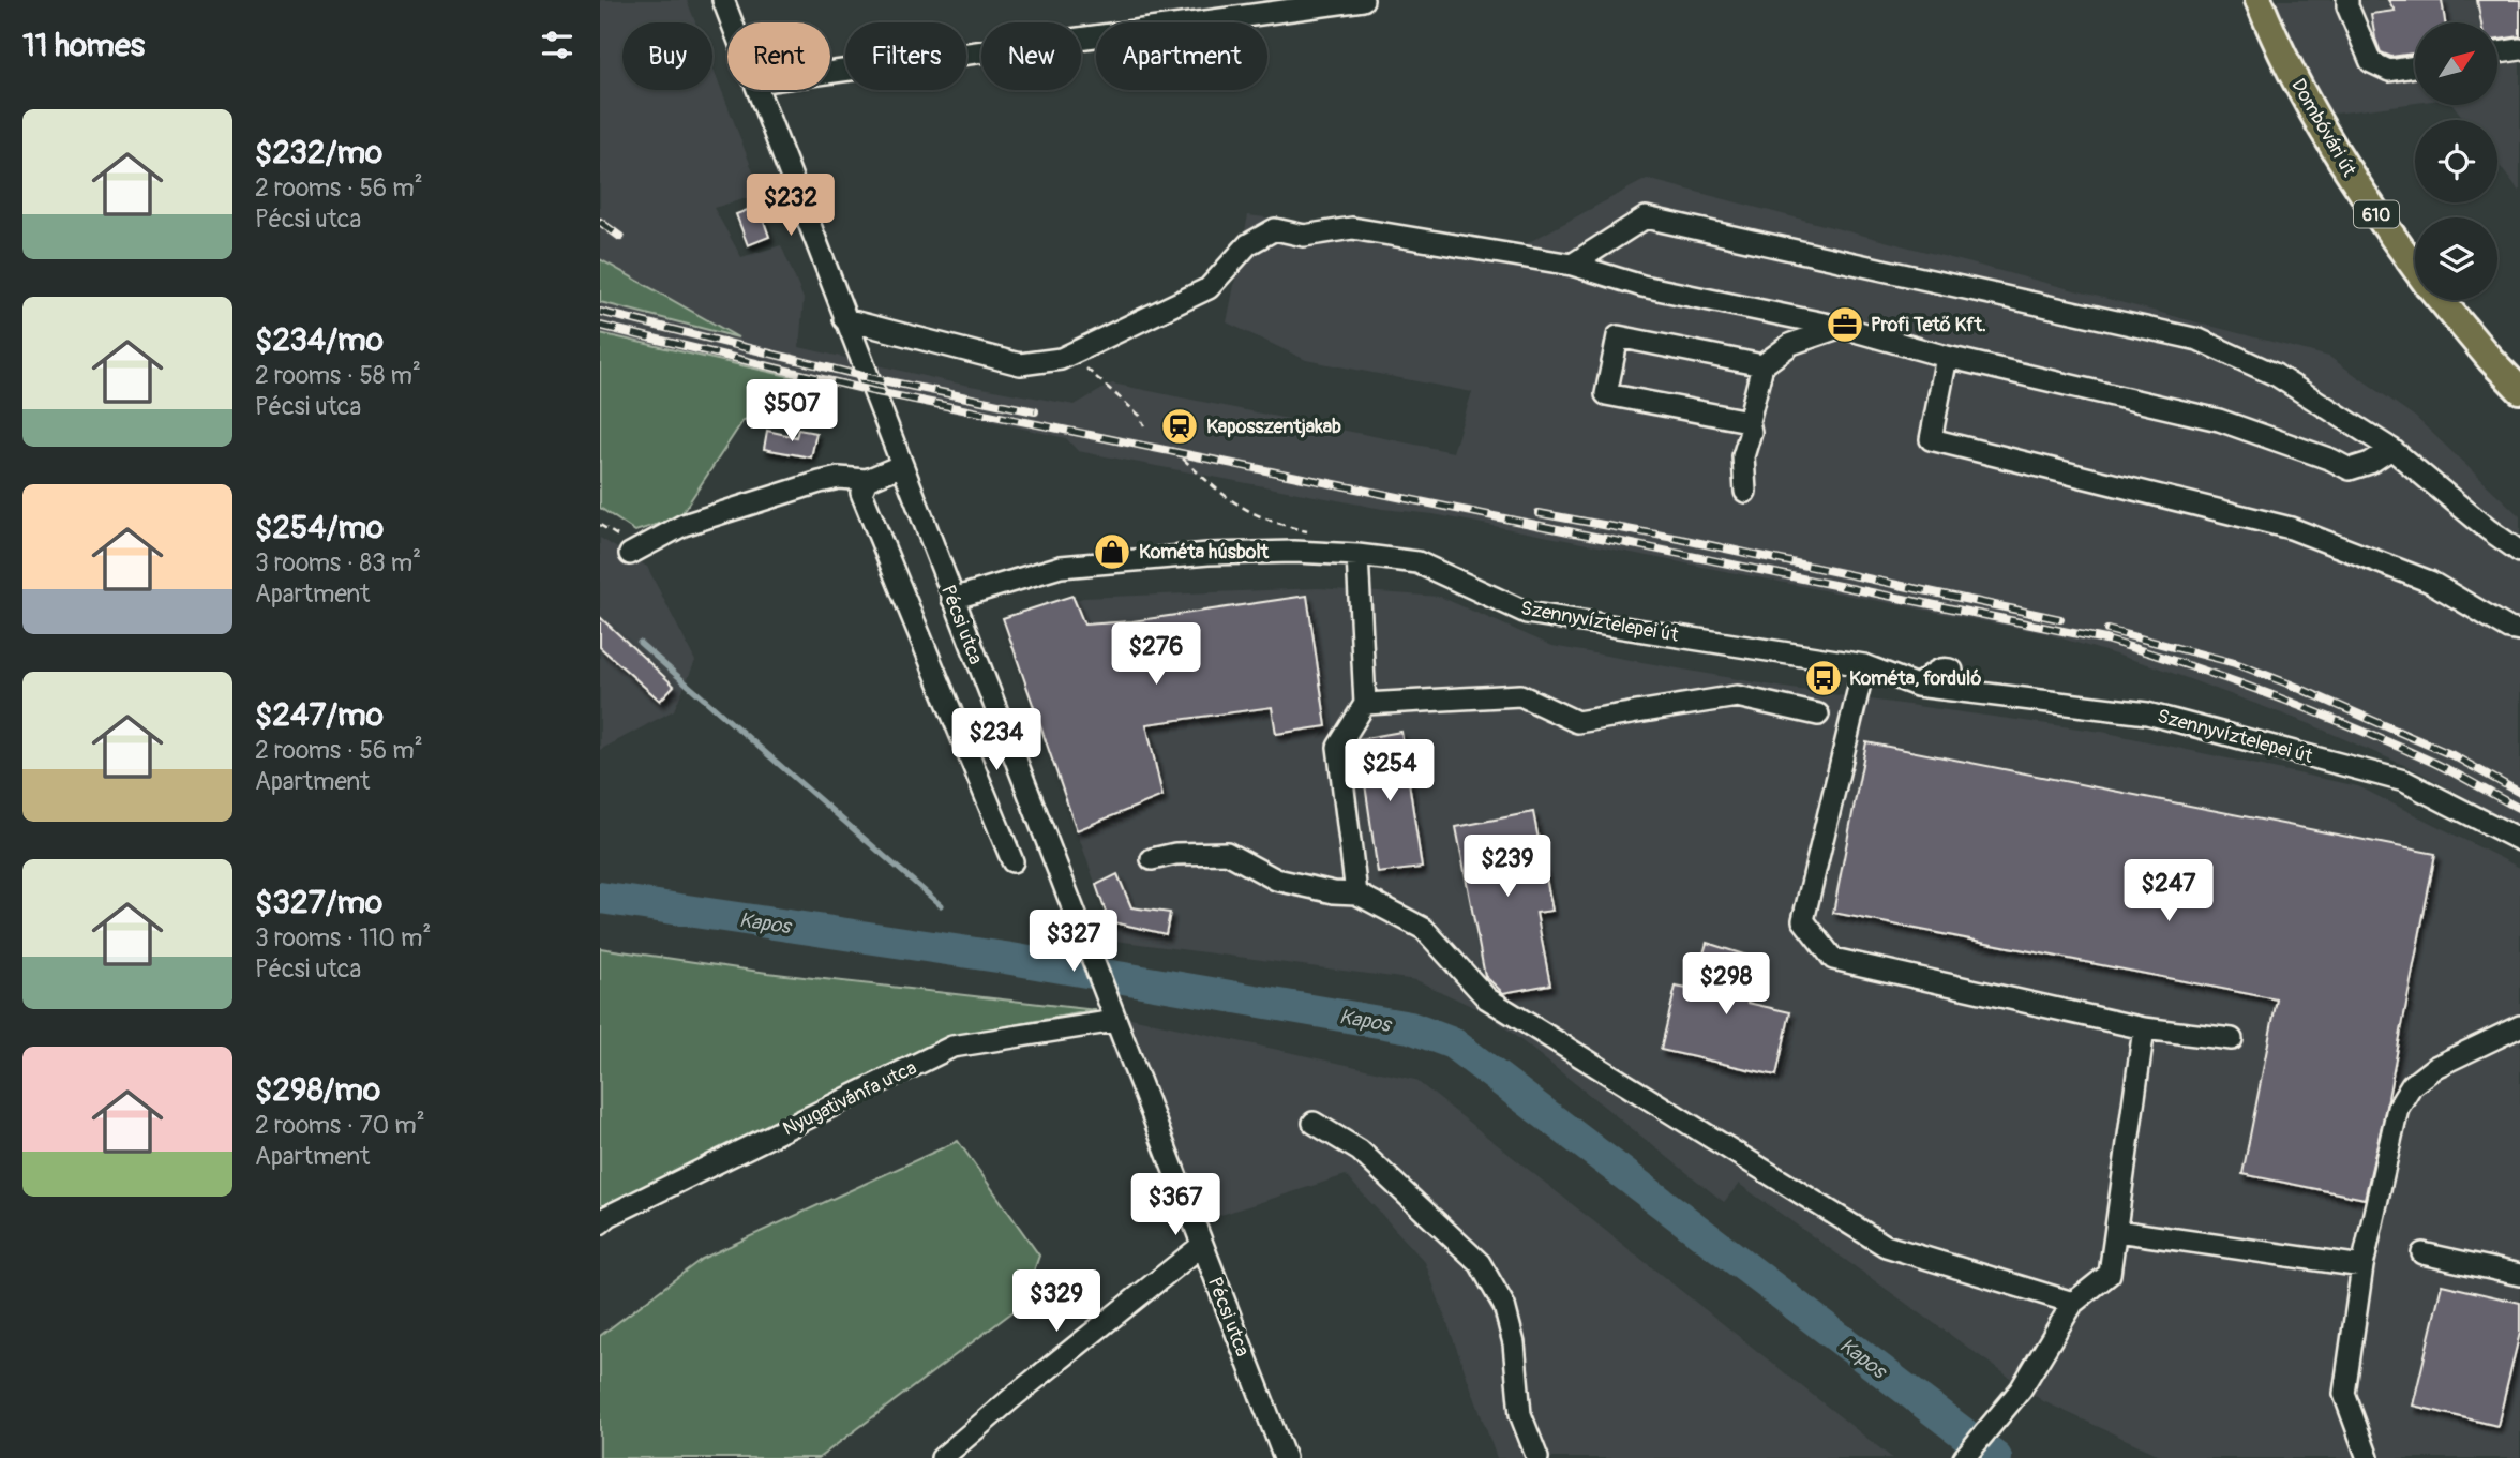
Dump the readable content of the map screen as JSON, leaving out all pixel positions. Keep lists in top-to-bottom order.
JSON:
{
  "streets": {
    "main road": ["Dombóvári út", "610"],
    "street": ["Szennyvíztelepei út", "Pécsi utca", "Nyugativánfa utca"]
  },
  "crossings": [
    ["Szennyvíztelepei út", "Pécsi utca"],
    ["Pécsi utca", "Nyugativánfa utca"]
  ],
  "water": ["Kapos"],
  "places": {
    "office": ["Profi Tető Kft."],
    "station": ["Kaposszentjakab"],
    "shop": ["Kométa húsbolt"],
    "bus stop": ["Kométa, forduló"]
  },
  "north": "top right",
  "page": {
    "heading": "11 homes",
    "chip": [
      "Buy",
      "Rent",
      "Filters",
      "New",
      "Apartment"
    ],
    "list": [
      {
        "name": "$232/mo",
        "note": "2 rooms · 56 m² · Pécsi utca"
      },
      {
        "name": "$234/mo",
        "note": "2 rooms · 58 m² · Pécsi utca"
      },
      {
        "name": "$254/mo",
        "note": "3 rooms · 83 m² · Apartment"
      },
      {
        "name": "$247/mo",
        "note": "2 rooms · 56 m² · Apartment"
      },
      {
        "name": "$327/mo",
        "note": "3 rooms · 110 m² · Pécsi utca"
      },
      {
        "name": "$298/mo",
        "note": "2 rooms · 70 m² · Apartment"
      }
    ],
    "price": [
      "$232",
      "$507",
      "$276",
      "$234",
      "$254",
      "$239",
      "$247",
      "$327",
      "$298",
      "$367",
      "$329"
    ]
  }
}
